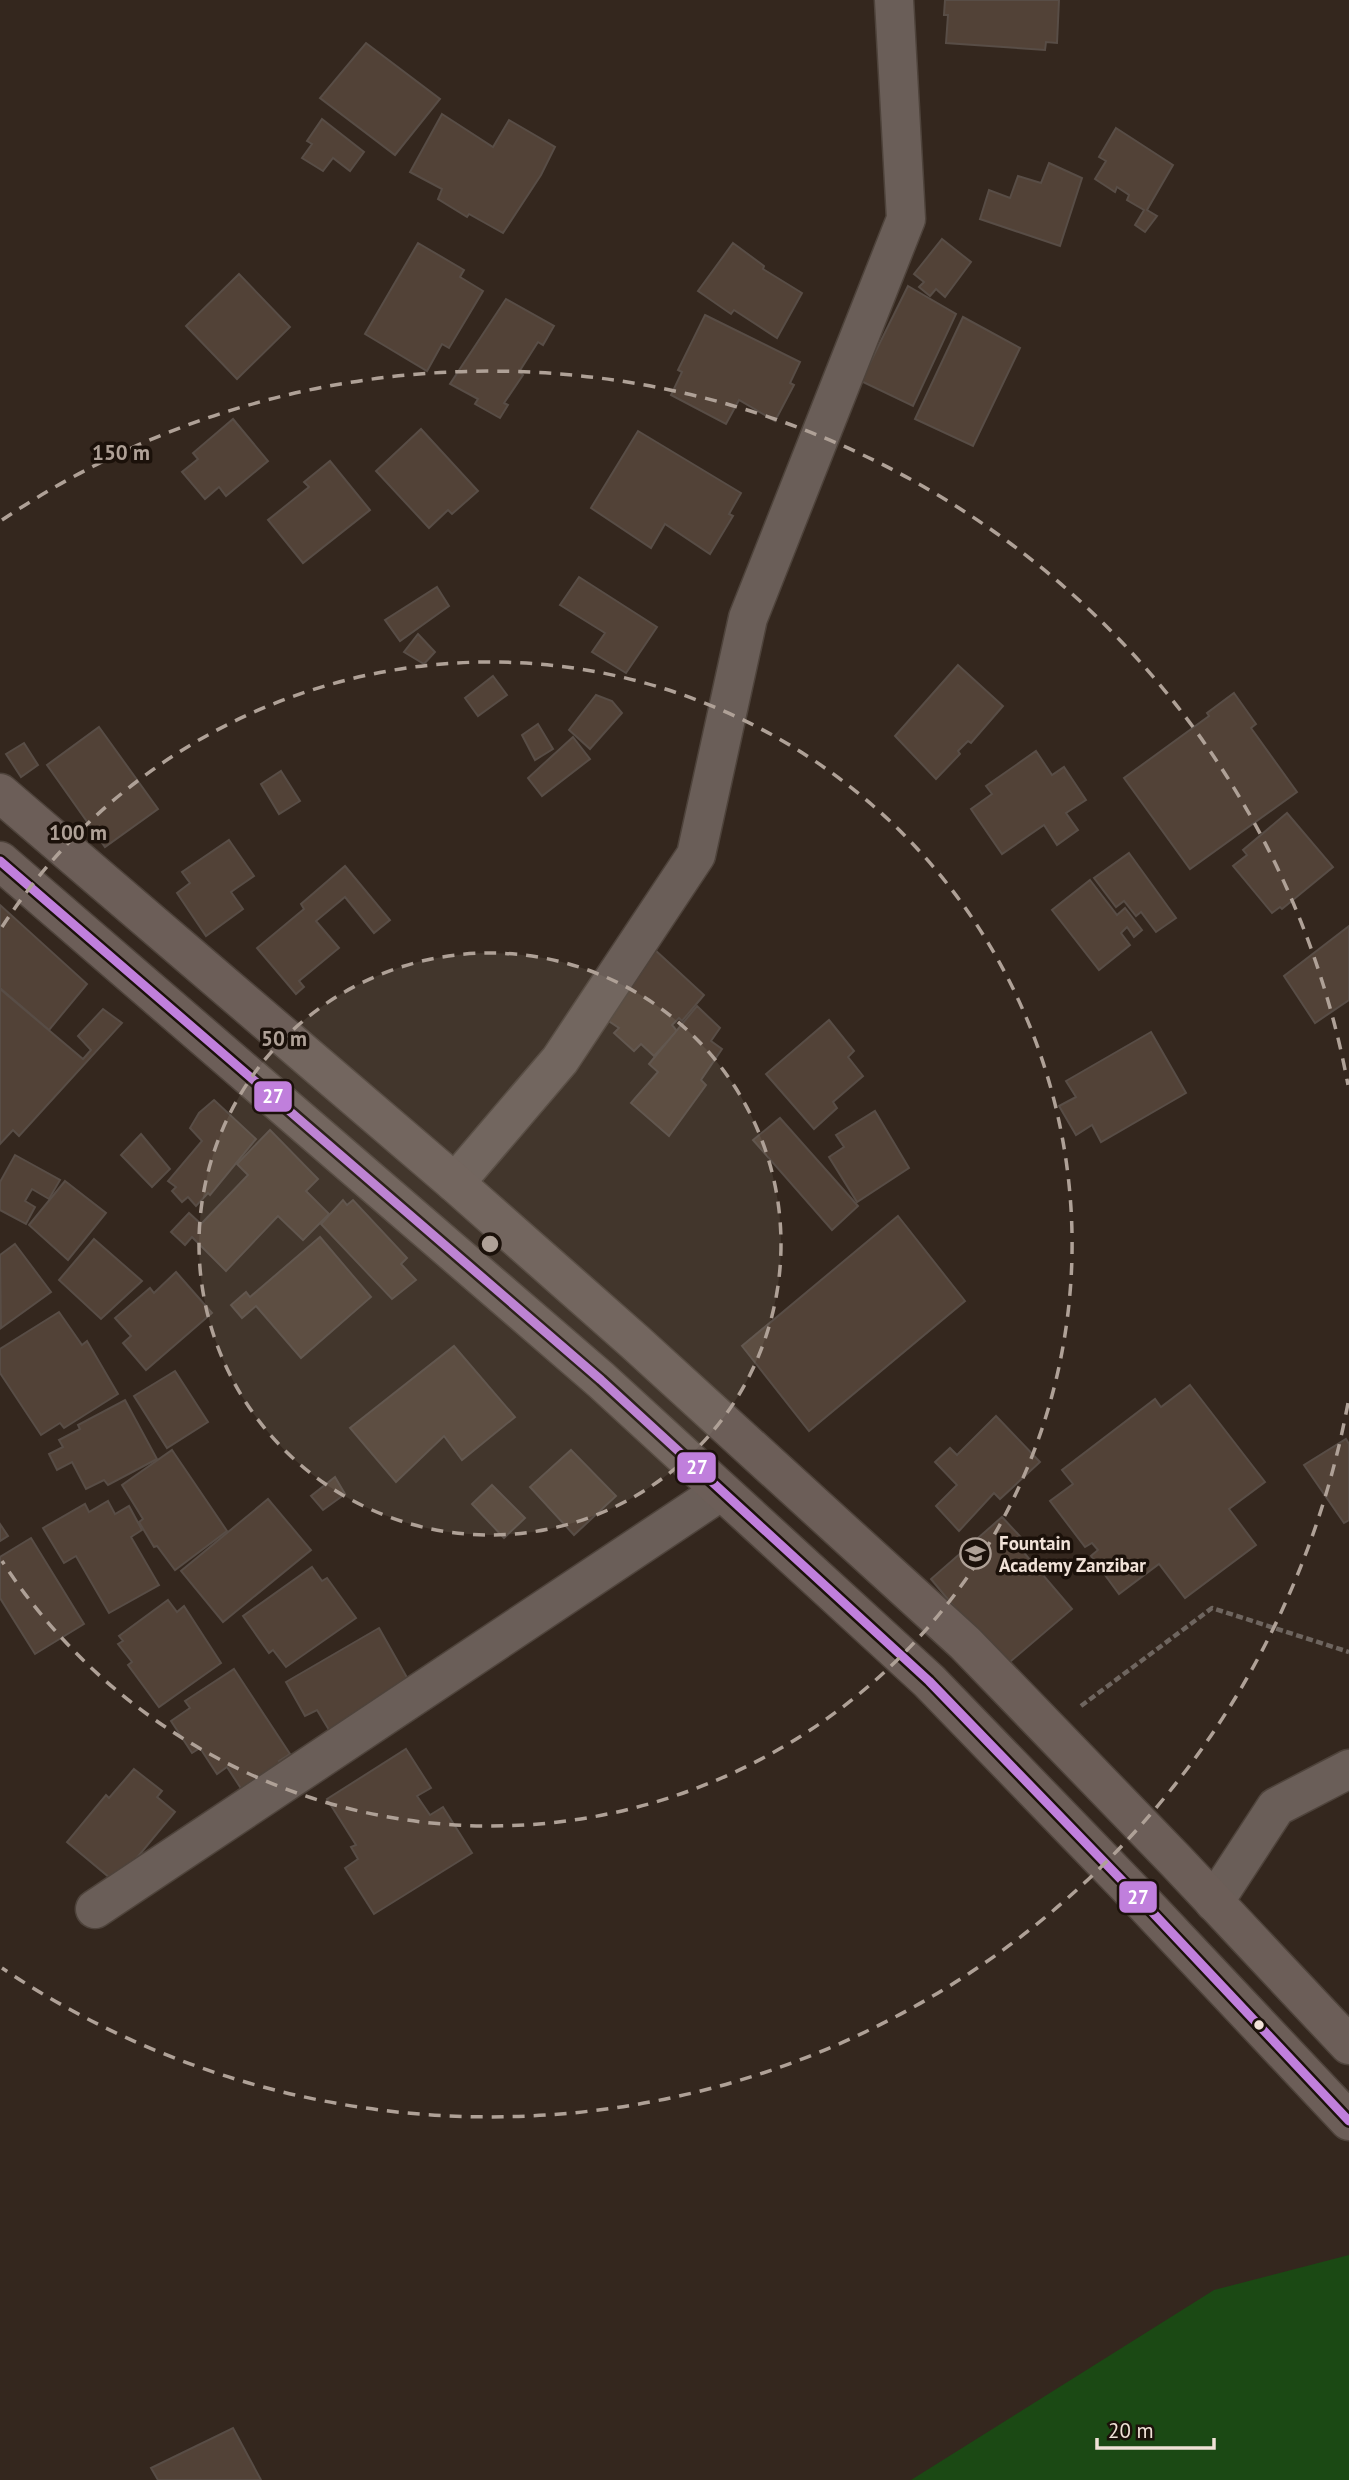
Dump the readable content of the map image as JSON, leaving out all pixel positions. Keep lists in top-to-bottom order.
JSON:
{
  "places": {
    "school or university": ["Fountain Academy Zanzibar"]
  },
  "lines": ["transit line 27"],
  "scale_bar": "20 m",
  "rings": ["150 m", "100 m", "50 m"]
}
